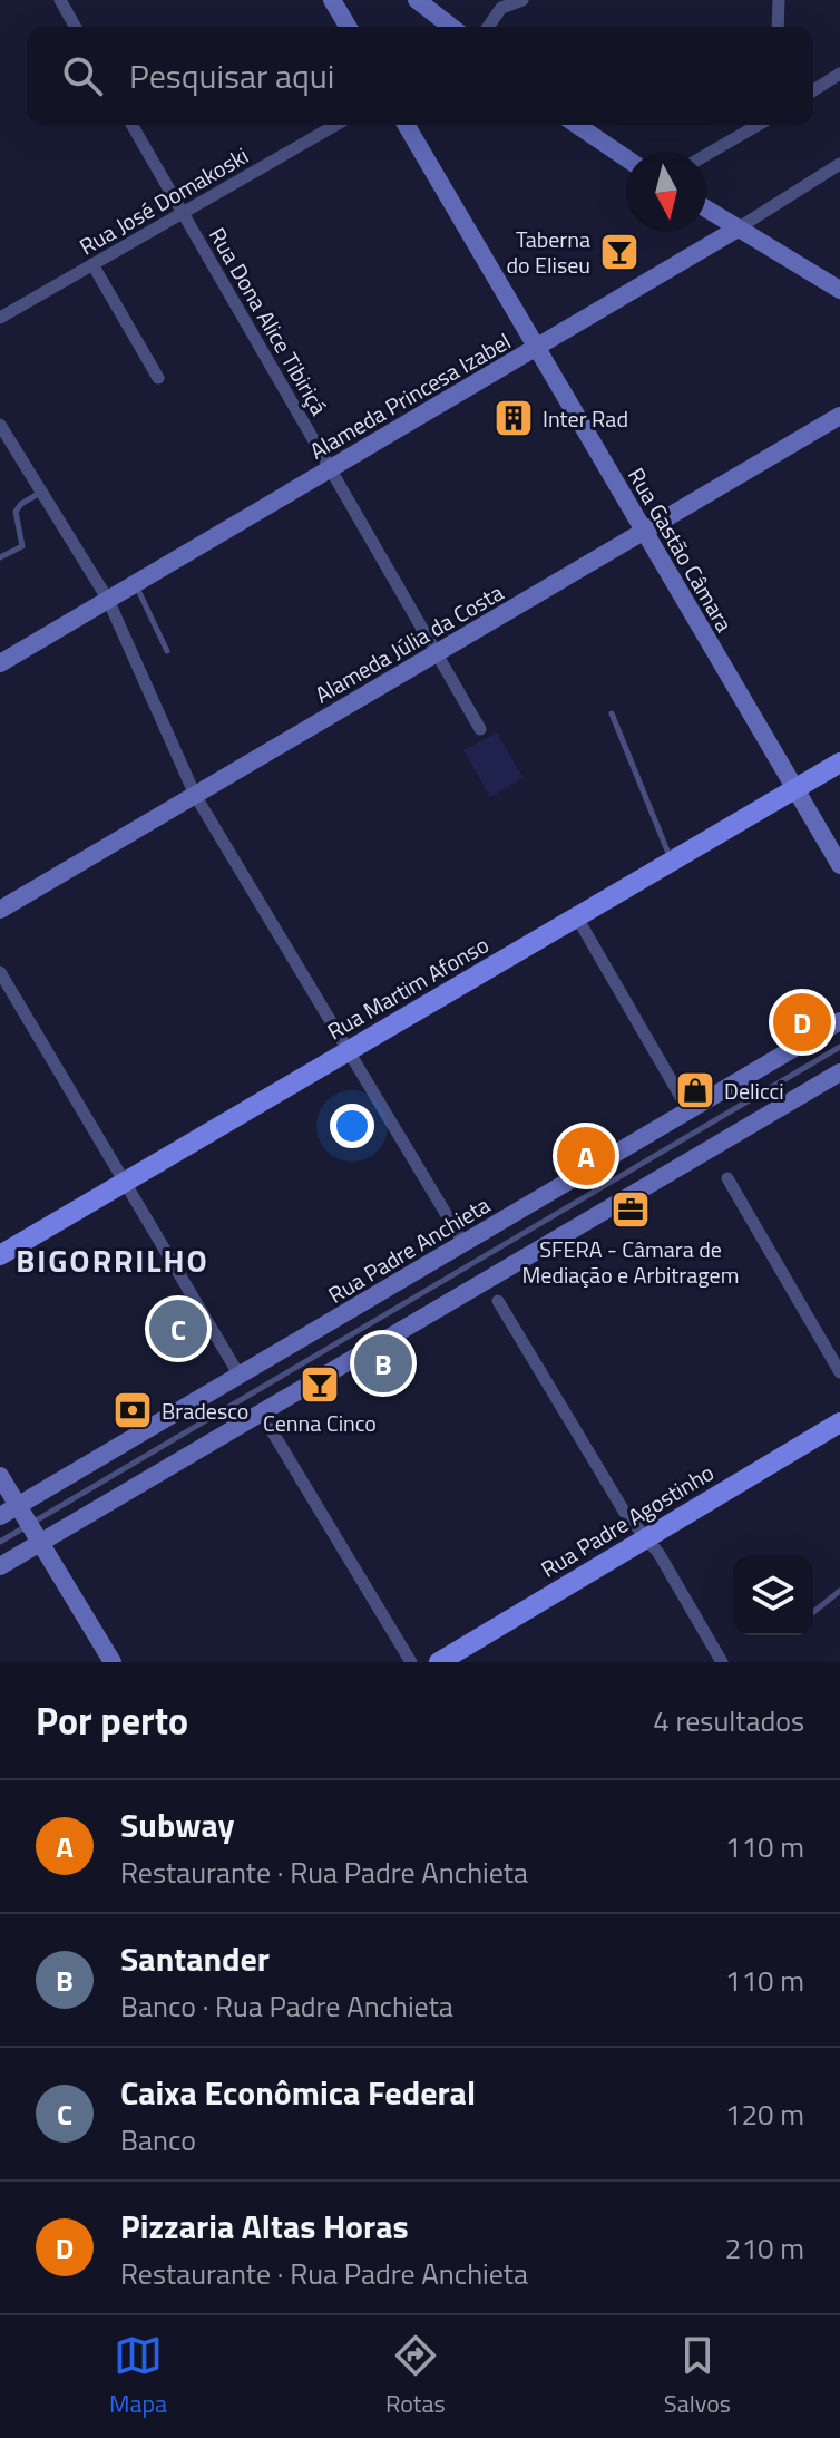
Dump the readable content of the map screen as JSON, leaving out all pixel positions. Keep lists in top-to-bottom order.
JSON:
{
  "streets": {
    "main road": ["Rua Martim Afonso", "Rua Padre Agostinho"],
    "street": [
      "Rua José Domakoski",
      "Rua Dona Alice Tibiriçá",
      "Alameda Princesa Izabel",
      "Rua Gastão Câmara",
      "Alameda Júlia da Costa",
      "Rua Padre Anchieta"
    ]
  },
  "crossings": [
    ["Rua José Domakoski", "Rua Dona Alice Tibiriçá"],
    ["Rua Dona Alice Tibiriçá", "Alameda Princesa Izabel"],
    ["Rua Dona Alice Tibiriçá", "Alameda Júlia da Costa"],
    ["Alameda Princesa Izabel", "Rua Gastão Câmara"],
    ["Rua Gastão Câmara", "Alameda Júlia da Costa"],
    ["Rua Gastão Câmara", "Rua Martim Afonso"]
  ],
  "districts": ["BIGORRILHO"],
  "places": {
    "bar": ["Taberna do Eliseu", "Cenna Cinco"],
    "building": ["Inter Rad"],
    "shop": ["Delicci"],
    "office": ["SFERA - Câmara de Mediação e Arbitragem"],
    "bank": ["Bradesco"]
  },
  "north": "bottom",
  "page": {
    "search": "Pesquisar aqui",
    "pins": [
      "D",
      "A",
      "C",
      "B"
    ],
    "heading": ["Por perto", "4 resultados"],
    "list": [
      {
        "mark": "A",
        "name": "Subway",
        "note": "Restaurante · Rua Padre Anchieta",
        "value": "110 m"
      },
      {
        "mark": "B",
        "name": "Santander",
        "note": "Banco · Rua Padre Anchieta",
        "value": "110 m"
      },
      {
        "mark": "C",
        "name": "Caixa Econômica Federal",
        "note": "Banco",
        "value": "120 m"
      },
      {
        "mark": "D",
        "name": "Pizzaria Altas Horas",
        "note": "Restaurante · Rua Padre Anchieta",
        "value": "210 m"
      }
    ],
    "nav": ["Mapa", "Rotas", "Salvos"]
  }
}
